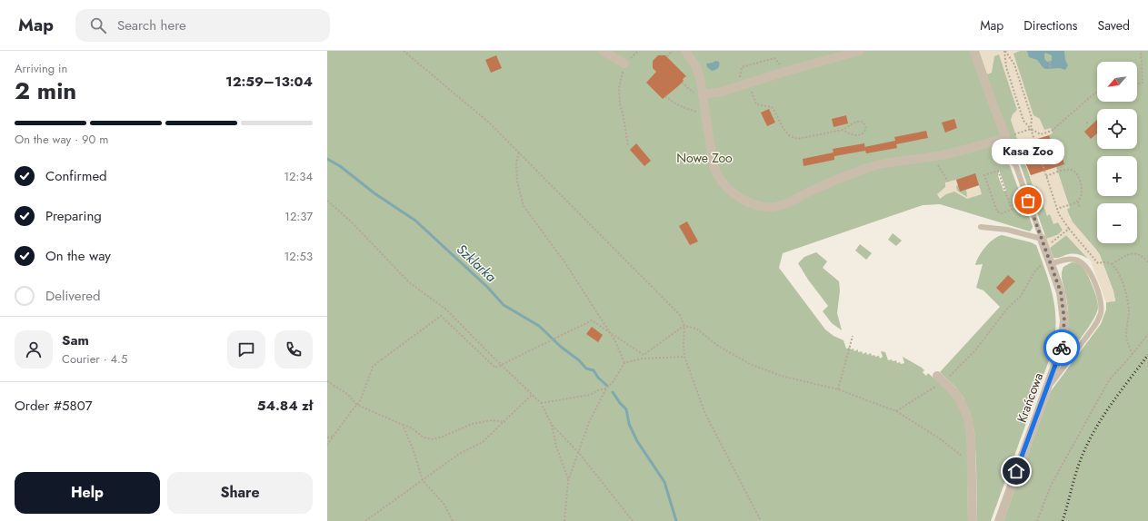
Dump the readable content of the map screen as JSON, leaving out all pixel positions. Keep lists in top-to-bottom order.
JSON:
{
  "streets": {
    "street": ["Krańcowa"]
  },
  "water": ["Szklarka"],
  "parks": ["Nowe Zoo"],
  "places": ["Kasa Zoo"],
  "north": "bottom left",
  "page": {
    "header": "Map",
    "search": "Search here",
    "nav": ["Map", "Directions", "Saved"],
    "heading": ["2 min", "Arriving in", "12:59–13:04"],
    "panel": [
      "Sam",
      "Courier · 4.5",
      "Order #5807",
      "54.84 zł"
    ],
    "map_buttons": ["+", "−"],
    "bar": "On the way · 90 m",
    "bubble": "Kasa Zoo",
    "list": [
      ["Confirmed", "12:34"],
      ["Preparing", "12:37"],
      ["On the way", "12:53"],
      "Delivered"
    ],
    "buttons": ["Help", "Share"]
  }
}
